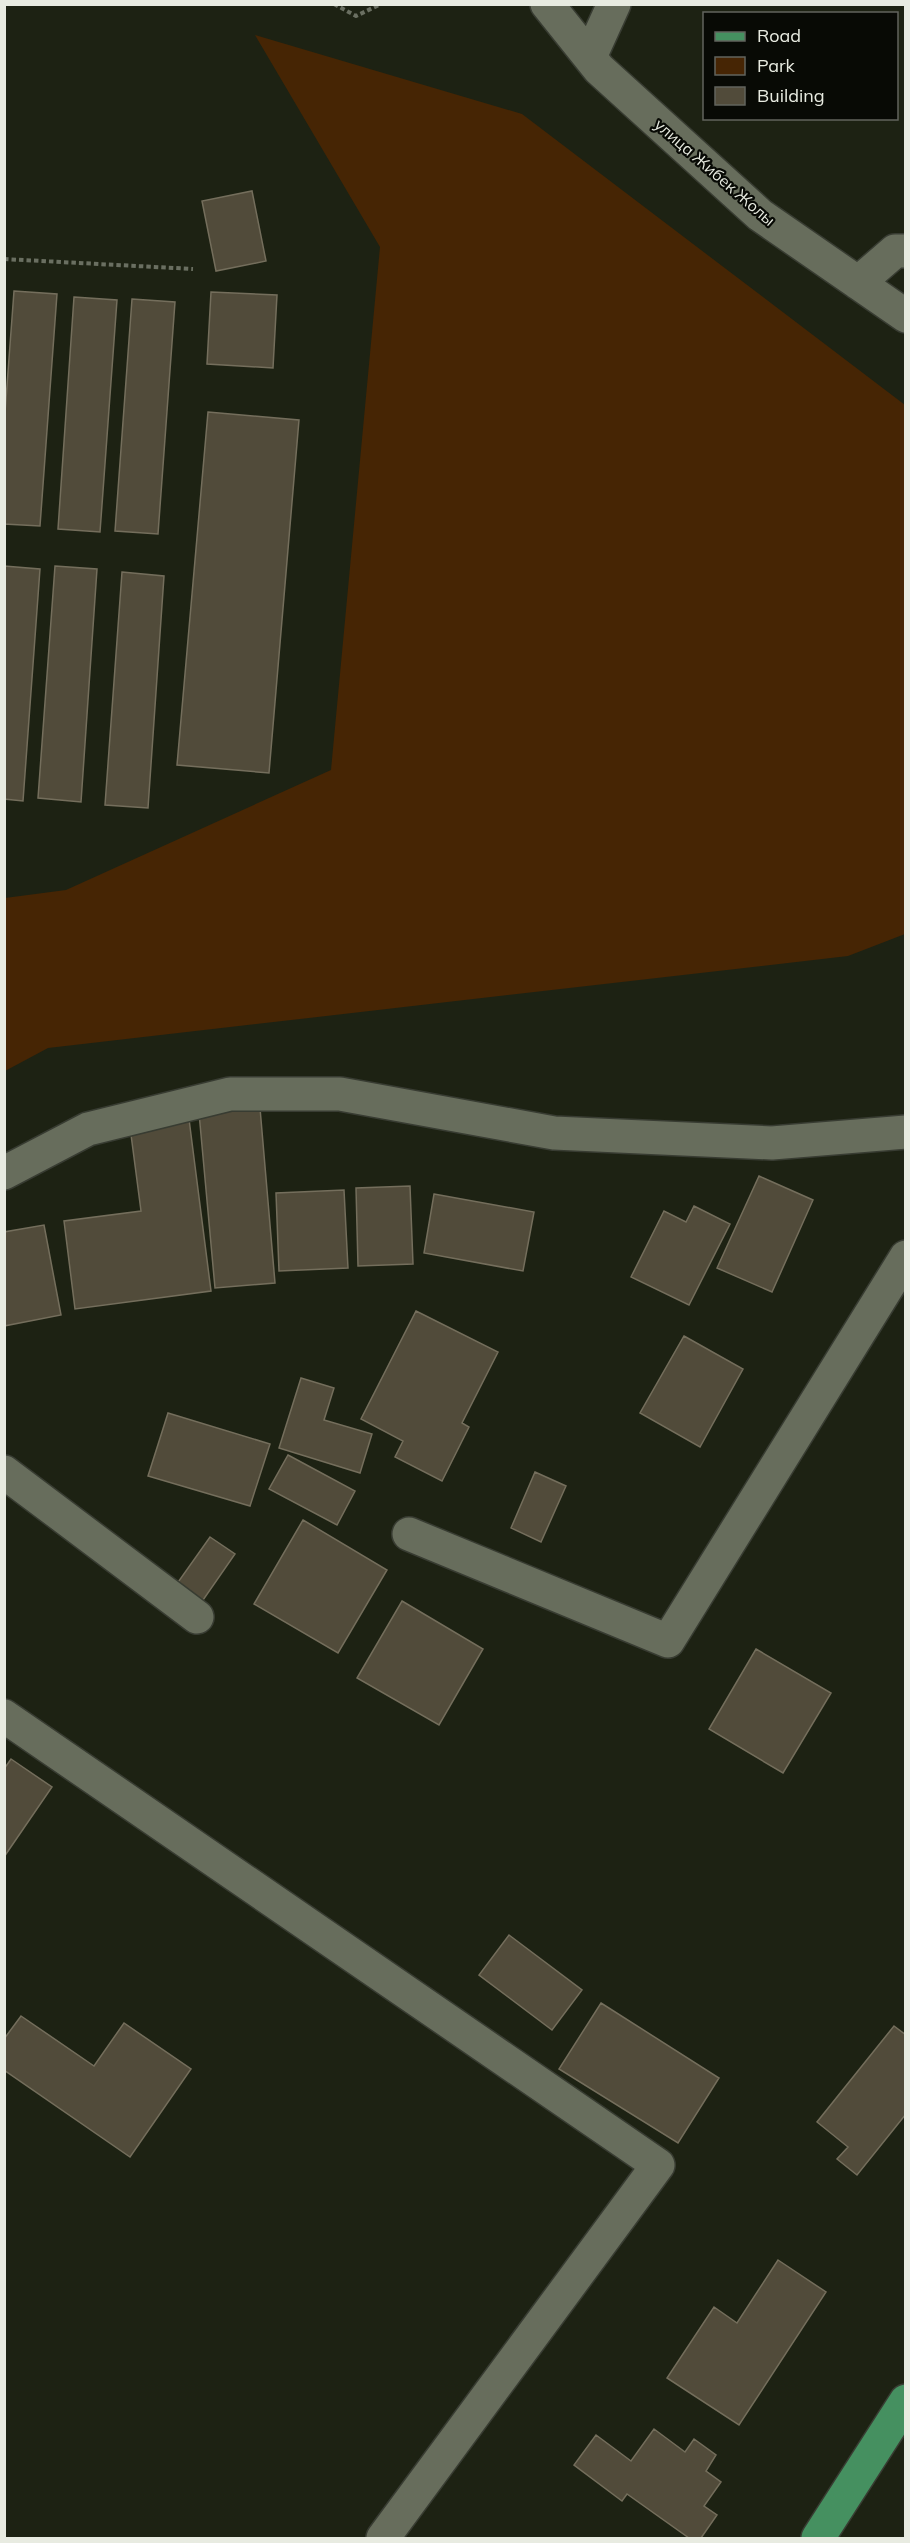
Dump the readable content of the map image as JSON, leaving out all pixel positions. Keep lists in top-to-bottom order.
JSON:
{
  "streets": {
    "street": ["улица Жибек Жолы"]
  },
  "legend": ["Road", "Park", "Building"]
}
